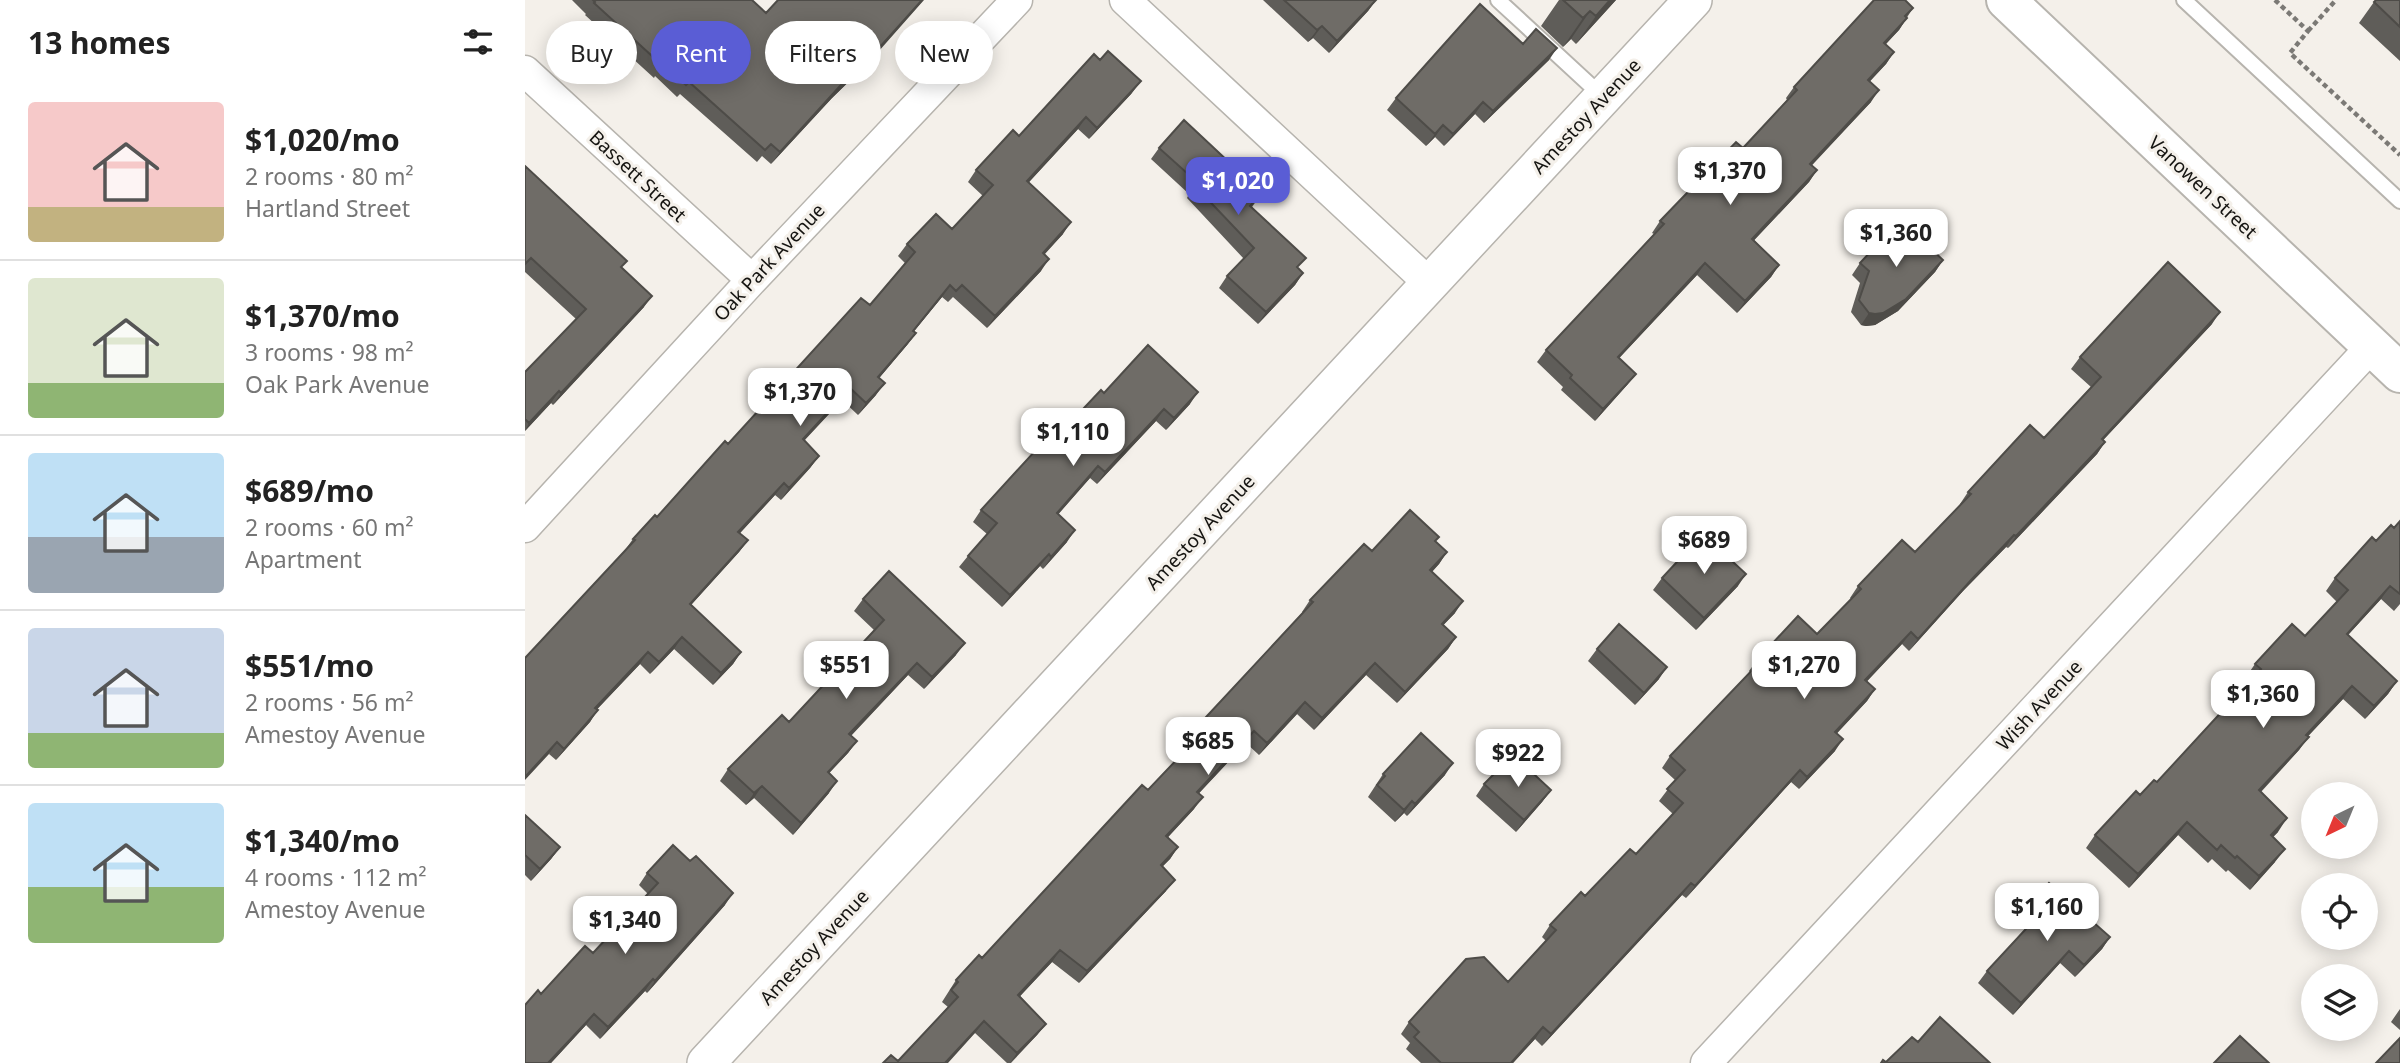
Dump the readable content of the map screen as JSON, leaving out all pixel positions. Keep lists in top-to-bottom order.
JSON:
{
  "streets": {
    "main road": ["Vanowen Street"],
    "street": [
      "Amestoy Avenue",
      "Bassett Street",
      "Oak Park Avenue",
      "Wish Avenue"
    ]
  },
  "crossings": [
    ["Bassett Street", "Oak Park Avenue"],
    ["Vanowen Street", "Wish Avenue"]
  ],
  "north": "bottom left",
  "page": {
    "heading": "13 homes",
    "chip": [
      "Buy",
      "Rent",
      "Filters",
      "New"
    ],
    "list": [
      {
        "name": "$1,020/mo",
        "note": "2 rooms · 80 m² · Hartland Street"
      },
      {
        "name": "$1,370/mo",
        "note": "3 rooms · 98 m² · Oak Park Avenue"
      },
      {
        "name": "$689/mo",
        "note": "2 rooms · 60 m² · Apartment"
      },
      {
        "name": "$551/mo",
        "note": "2 rooms · 56 m² · Amestoy Avenue"
      },
      {
        "name": "$1,340/mo",
        "note": "4 rooms · 112 m² · Amestoy Avenue"
      }
    ],
    "price": [
      "$1,370",
      "$1,020",
      "$1,360",
      "$1,370",
      "$1,110",
      "$689",
      "$551",
      "$1,270",
      "$1,360",
      "$685",
      "$922",
      "$1,160",
      "$1,340"
    ]
  }
}
